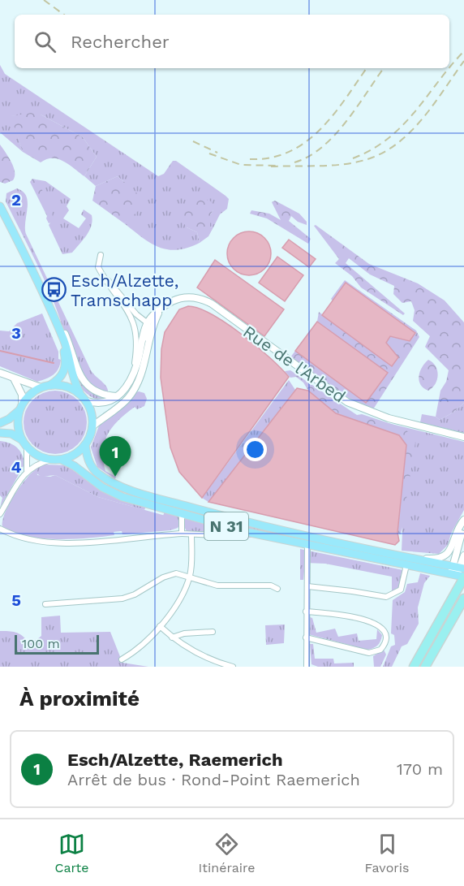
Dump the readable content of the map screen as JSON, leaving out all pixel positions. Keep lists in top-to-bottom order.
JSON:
{
  "streets": {
    "main road": ["Rue de l'Arbed", "N 31"]
  },
  "places": {
    "bus stop": ["Esch/Alzette, Tramschapp"]
  },
  "scale_bar": "100 m",
  "page": {
    "search": "Rechercher",
    "pins": "1",
    "scale": "100 m",
    "heading": "À proximité",
    "list": [
      {
        "mark": "1",
        "name": "Esch/Alzette, Raemerich",
        "note": "Arrêt de bus · Rond-Point Raemerich",
        "value": "170 m"
      }
    ],
    "nav": ["Carte", "Itinéraire", "Favoris"]
  },
  "grid": {
    "rows": [
      "2",
      "3",
      "4",
      "5"
    ]
  }
}
